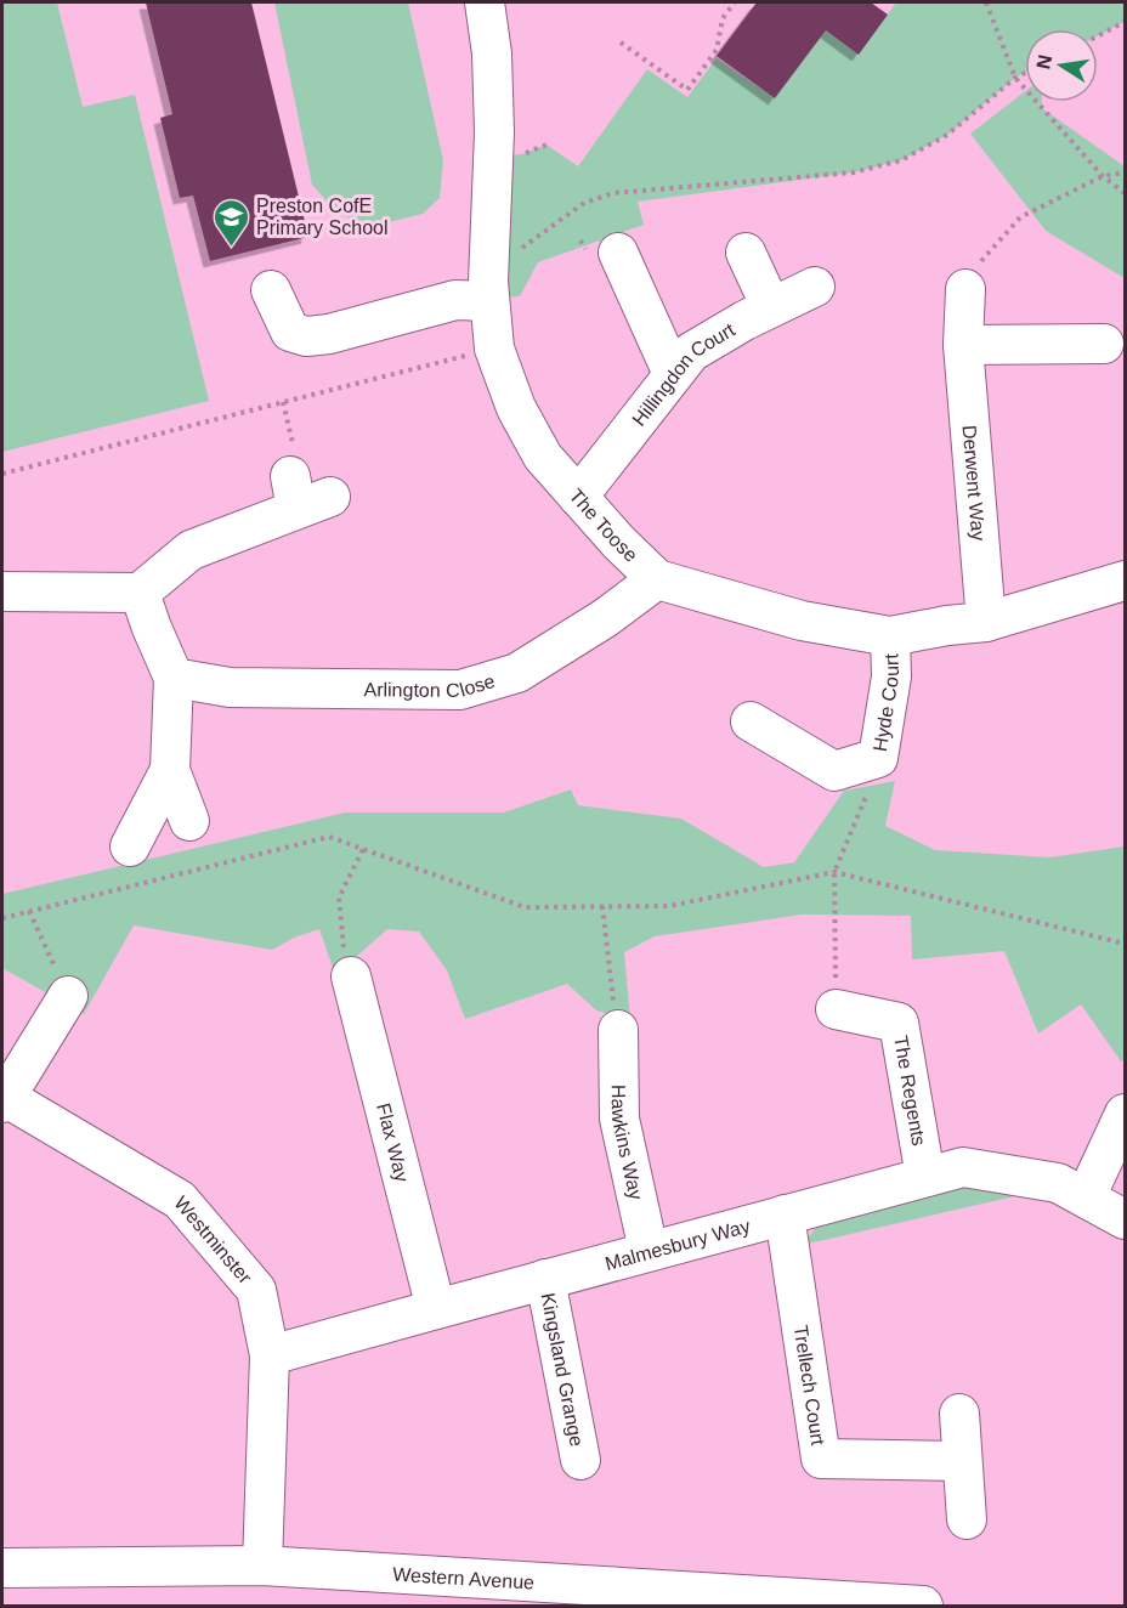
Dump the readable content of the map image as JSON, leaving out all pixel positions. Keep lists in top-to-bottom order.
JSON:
{
  "streets": {
    "street": [
      "Hillingdon Court",
      "Derwent Way",
      "The Toose",
      "Arlington Close",
      "Hyde Court",
      "The Regents",
      "Hawkins Way",
      "Flax Way",
      "Westminster",
      "Malmesbury Way",
      "Kingsland Grange",
      "Trellech Court",
      "Western Avenue"
    ]
  },
  "crossings": [
    ["Hillingdon Court", "The Toose"],
    ["Derwent Way", "The Toose"],
    ["The Toose", "Arlington Close"],
    ["The Toose", "Hyde Court"],
    ["The Regents", "Malmesbury Way"],
    ["Hawkins Way", "Malmesbury Way"],
    ["Flax Way", "Malmesbury Way"],
    ["Westminster", "Malmesbury Way"],
    ["Westminster", "Western Avenue"],
    ["Malmesbury Way", "Kingsland Grange"],
    ["Malmesbury Way", "Trellech Court"]
  ],
  "places": {
    "school or university": ["Preston CofE Primary School"]
  },
  "north": "left"
}
